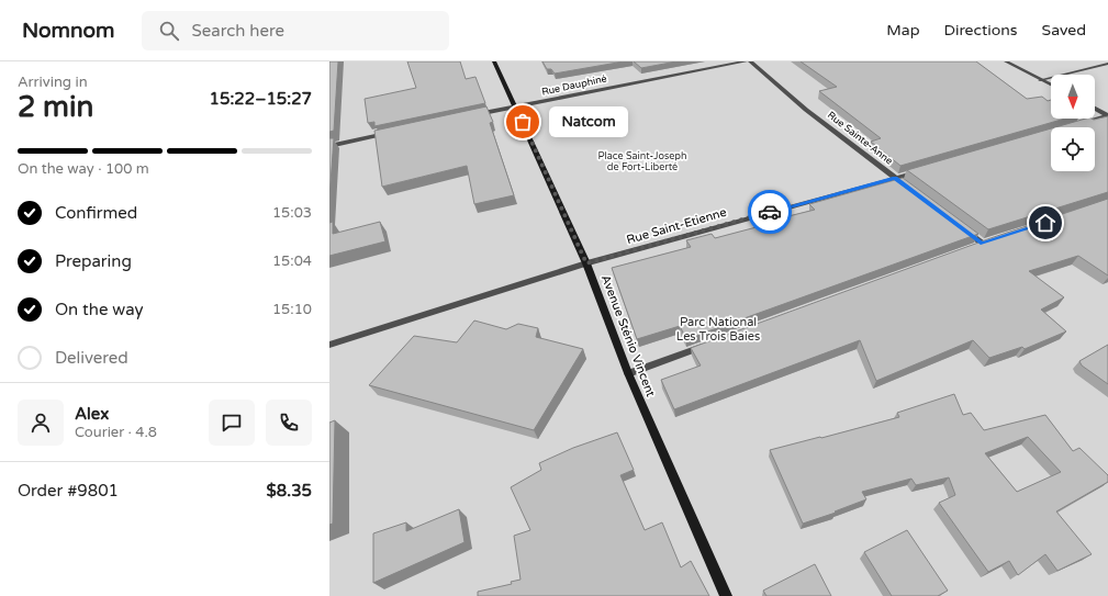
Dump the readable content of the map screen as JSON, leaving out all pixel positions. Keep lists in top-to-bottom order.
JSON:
{
  "streets": {
    "street": [
      "Rue Dauphiné",
      "Rue Sainte-Anne",
      "Rue Saint-Etienne",
      "Avenue Sténio Vincent"
    ]
  },
  "crossings": [
    ["Rue Dauphiné", "Avenue Sténio Vincent"],
    ["Rue Sainte-Anne", "Rue Saint-Etienne"],
    ["Rue Saint-Etienne", "Avenue Sténio Vincent"]
  ],
  "parks": ["Place Saint-Joseph de Fort-Liberté", "Parc National Les Trois Baies"],
  "places": ["Natcom"],
  "north": "bottom",
  "page": {
    "header": "Nomnom",
    "search": "Search here",
    "nav": ["Map", "Directions", "Saved"],
    "heading": ["2 min", "Arriving in", "15:22–15:27"],
    "panel": [
      "Alex",
      "Courier · 4.8",
      "Order #9801",
      "$8.35"
    ],
    "bubble": "Natcom",
    "bar": "On the way · 100 m",
    "list": [
      ["Confirmed", "15:03"],
      ["Preparing", "15:04"],
      ["On the way", "15:10"],
      "Delivered"
    ]
  }
}
